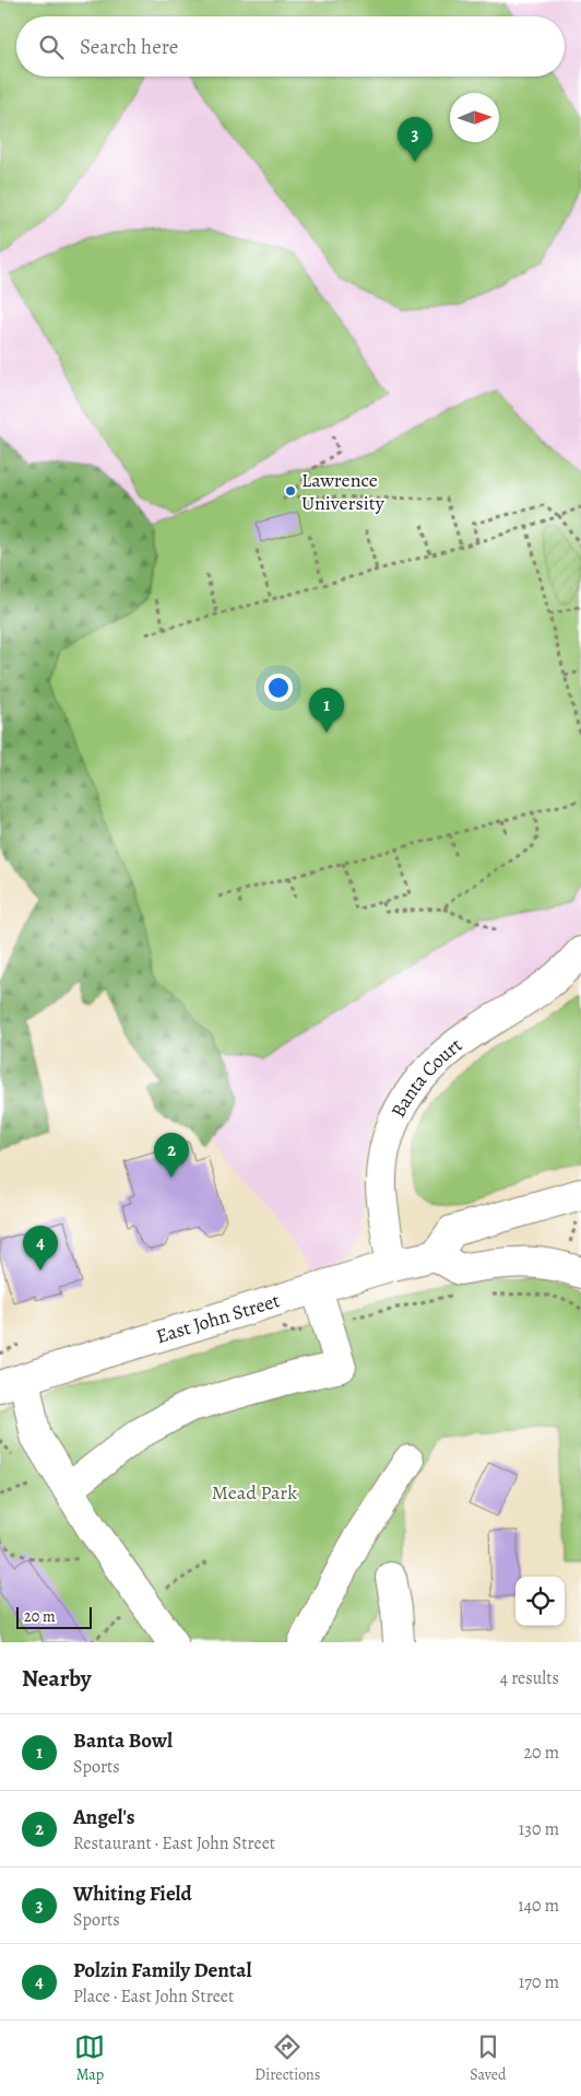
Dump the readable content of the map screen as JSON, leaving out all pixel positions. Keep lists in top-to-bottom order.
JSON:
{
  "streets": {
    "street": ["Banta Court", "East John Street"]
  },
  "crossings": [
    ["Banta Court", "East John Street"]
  ],
  "parks": ["Mead Park"],
  "places": ["Lawrence University"],
  "scale_bar": "20 m",
  "north": "right",
  "page": {
    "search": "Search here",
    "pins": [
      "3",
      "1",
      "2",
      "4"
    ],
    "scale": "20 m",
    "heading": ["Nearby", "4 results"],
    "list": [
      {
        "mark": "1",
        "name": "Banta Bowl",
        "note": "Sports",
        "value": "20 m"
      },
      {
        "mark": "2",
        "name": "Angel's",
        "note": "Restaurant · East John Street",
        "value": "130 m"
      },
      {
        "mark": "3",
        "name": "Whiting Field",
        "note": "Sports",
        "value": "140 m"
      },
      {
        "mark": "4",
        "name": "Polzin Family Dental",
        "note": "Place · East John Street",
        "value": "170 m"
      }
    ],
    "nav": ["Map", "Directions", "Saved"]
  }
}
